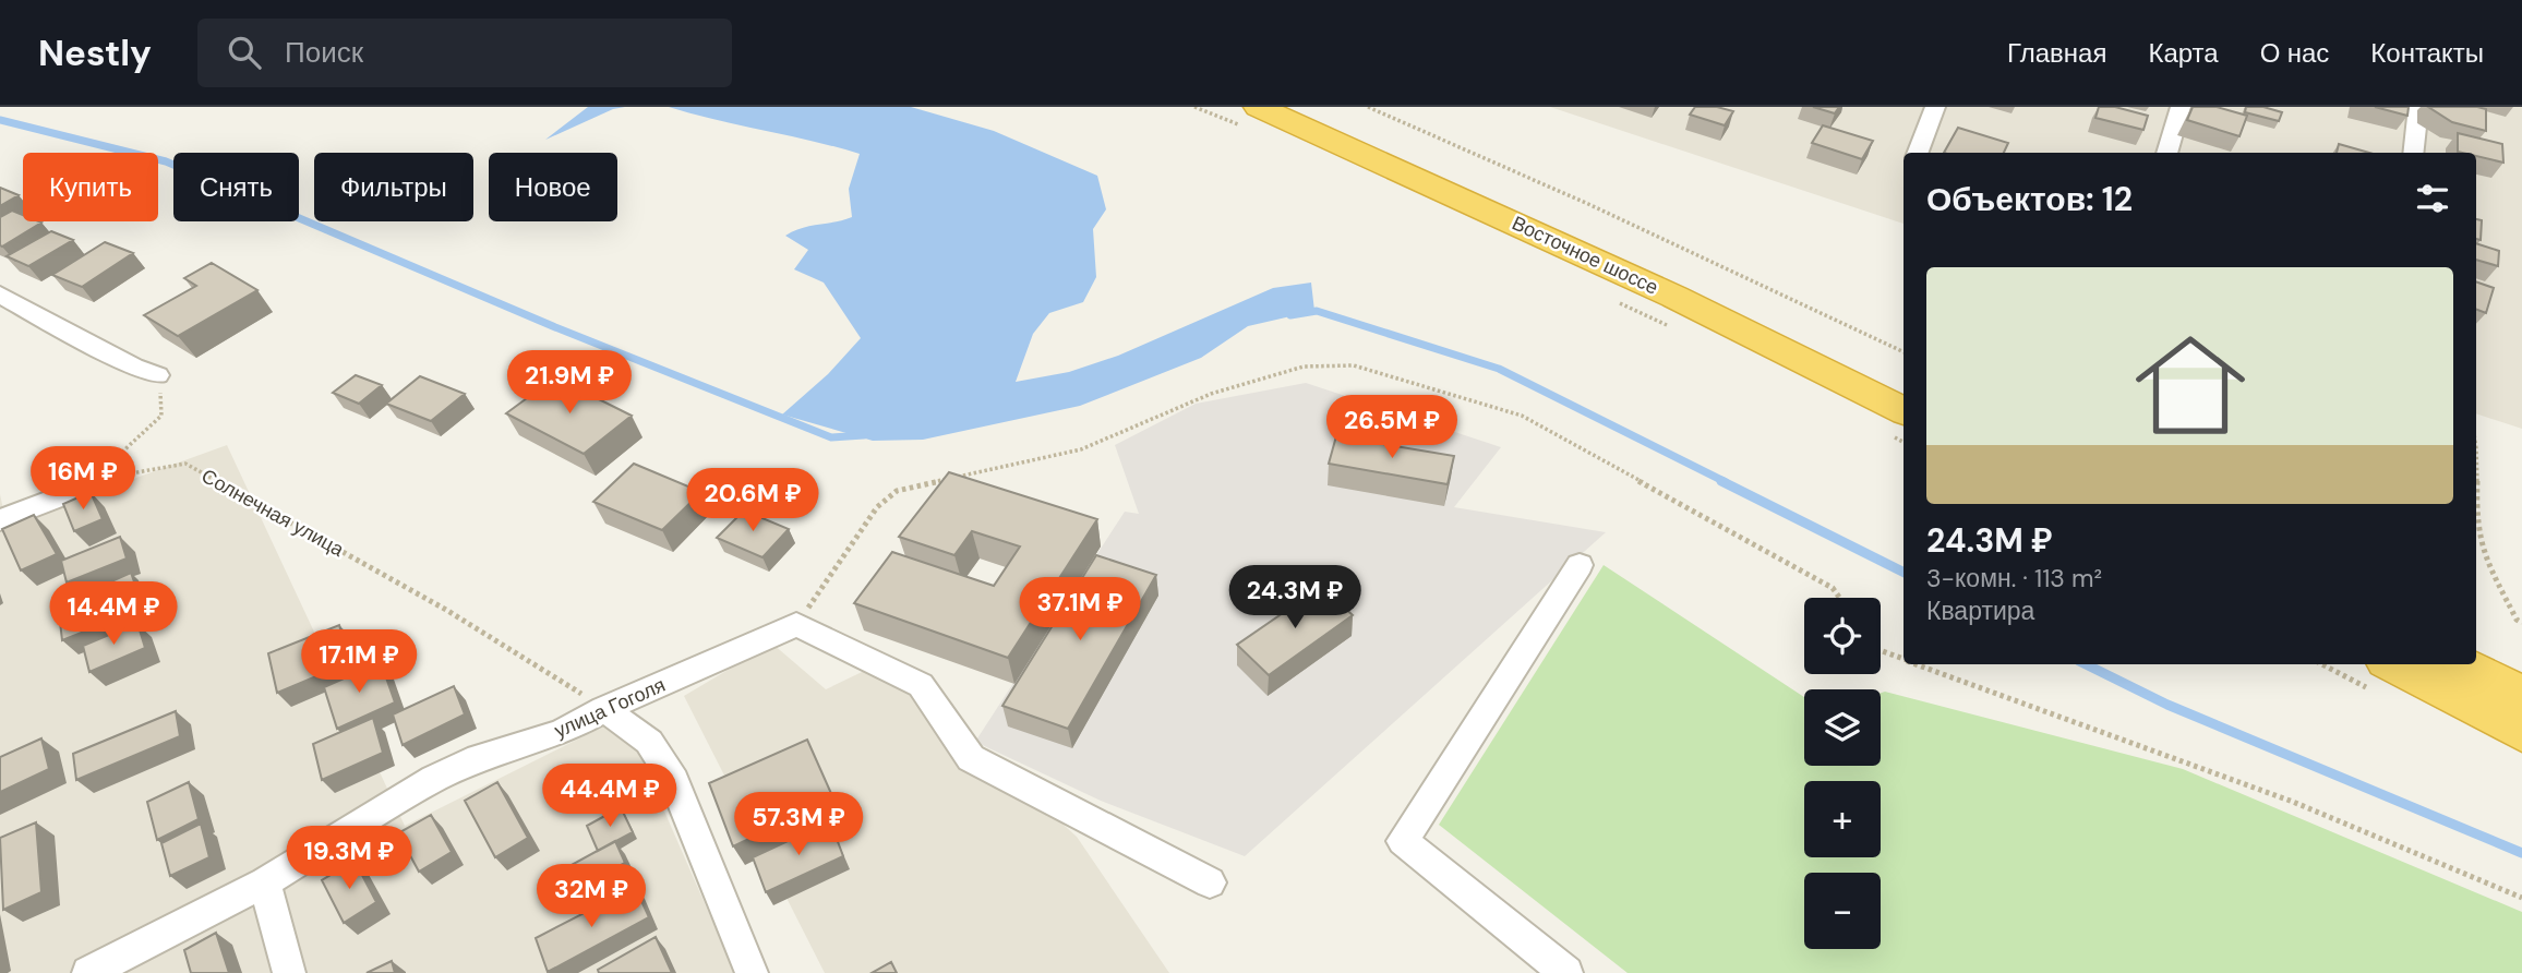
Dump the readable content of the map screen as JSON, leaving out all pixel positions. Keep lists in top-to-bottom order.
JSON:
{
  "streets": {
    "highway": ["Восточное шоссе"],
    "street": ["улица Гоголя"],
    "path": ["Солнечная улица"]
  },
  "crossings": [
    ["Солнечная улица", "улица Гоголя"]
  ],
  "page": {
    "header": "Nestly",
    "search": "Поиск",
    "nav": [
      "Главная",
      "Карта",
      "О нас",
      "Контакты"
    ],
    "chip": [
      "Купить",
      "Снять",
      "Фильтры",
      "Новое"
    ],
    "heading": "Объектов: 12",
    "list": [
      {
        "name": "24.3M ₽",
        "note": "3-комн. · 113 m² · Квартира"
      }
    ],
    "price": [
      "21.9M ₽",
      "26.5M ₽",
      "16M ₽",
      "20.6M ₽",
      "24.3M ₽",
      "37.1M ₽",
      "14.4M ₽",
      "17.1M ₽",
      "44.4M ₽",
      "57.3M ₽",
      "19.3M ₽",
      "32M ₽"
    ],
    "map_buttons": ["+", "−"]
  }
}
